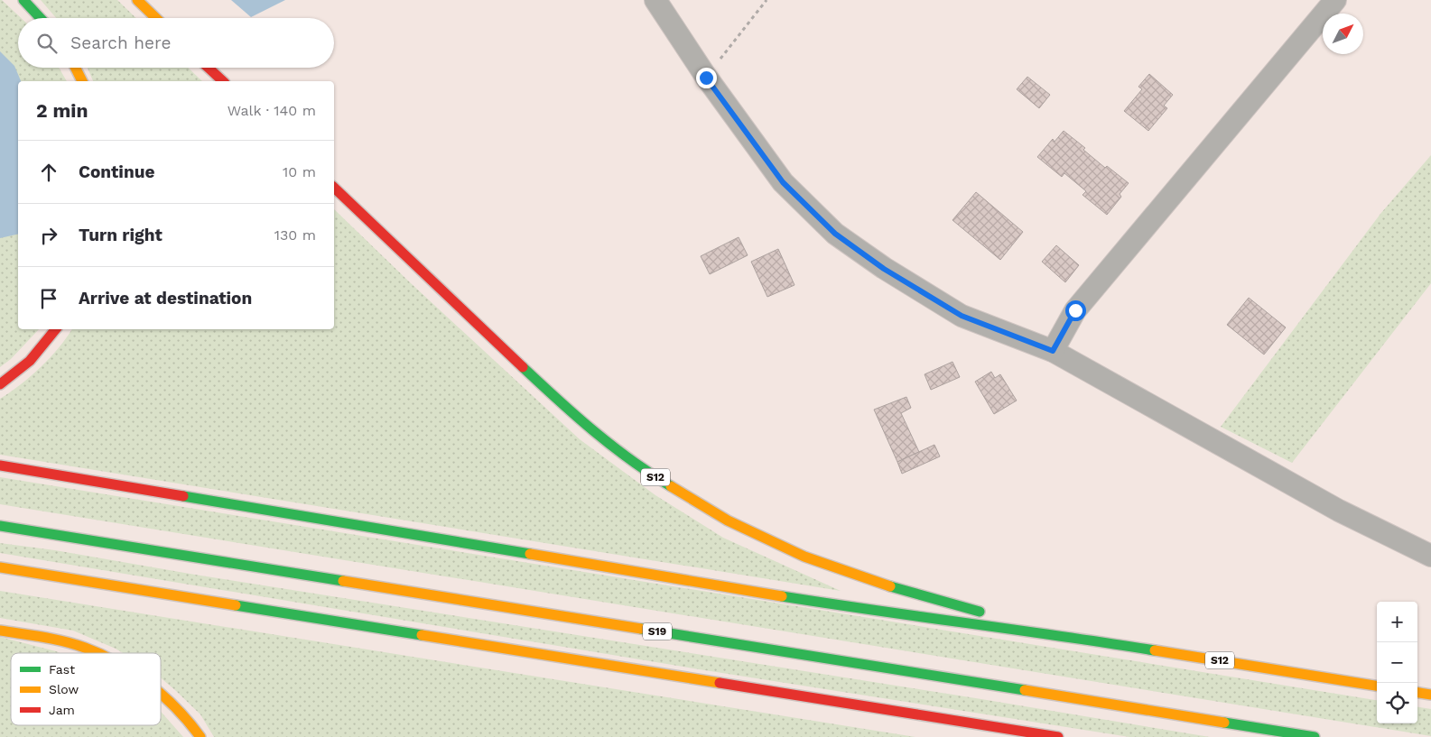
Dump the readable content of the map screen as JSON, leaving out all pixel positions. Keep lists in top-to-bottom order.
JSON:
{
  "streets": {
    "highway": ["S12", "S19"]
  },
  "legend": ["Fast", "Slow", "Jam"],
  "north": "top right",
  "page": {
    "search": "Search here",
    "heading": ["2 min", "Walk · 140 m"],
    "list": [
      ["Continue", "10 m"],
      ["Turn right", "130 m"],
      "Arrive at destination"
    ],
    "map_buttons": ["+", "−"]
  }
}
